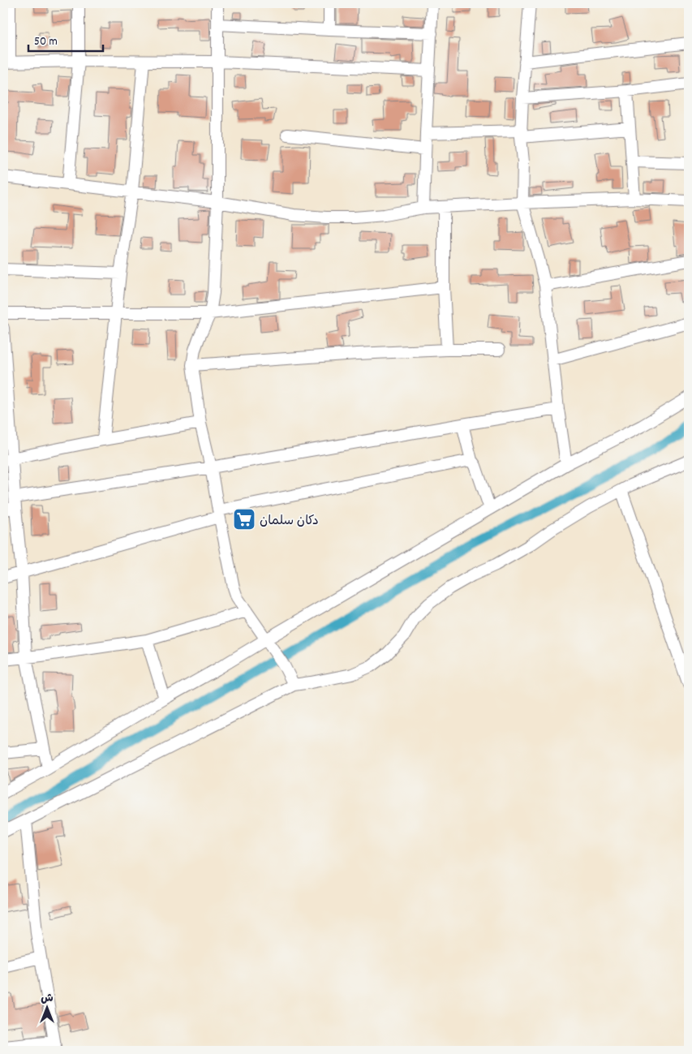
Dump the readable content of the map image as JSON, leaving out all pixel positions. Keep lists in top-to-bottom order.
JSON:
{
  "places": {
    "supermarket": ["دكان سلمان"]
  },
  "scale_bar": "50 m",
  "north": "top"
}
